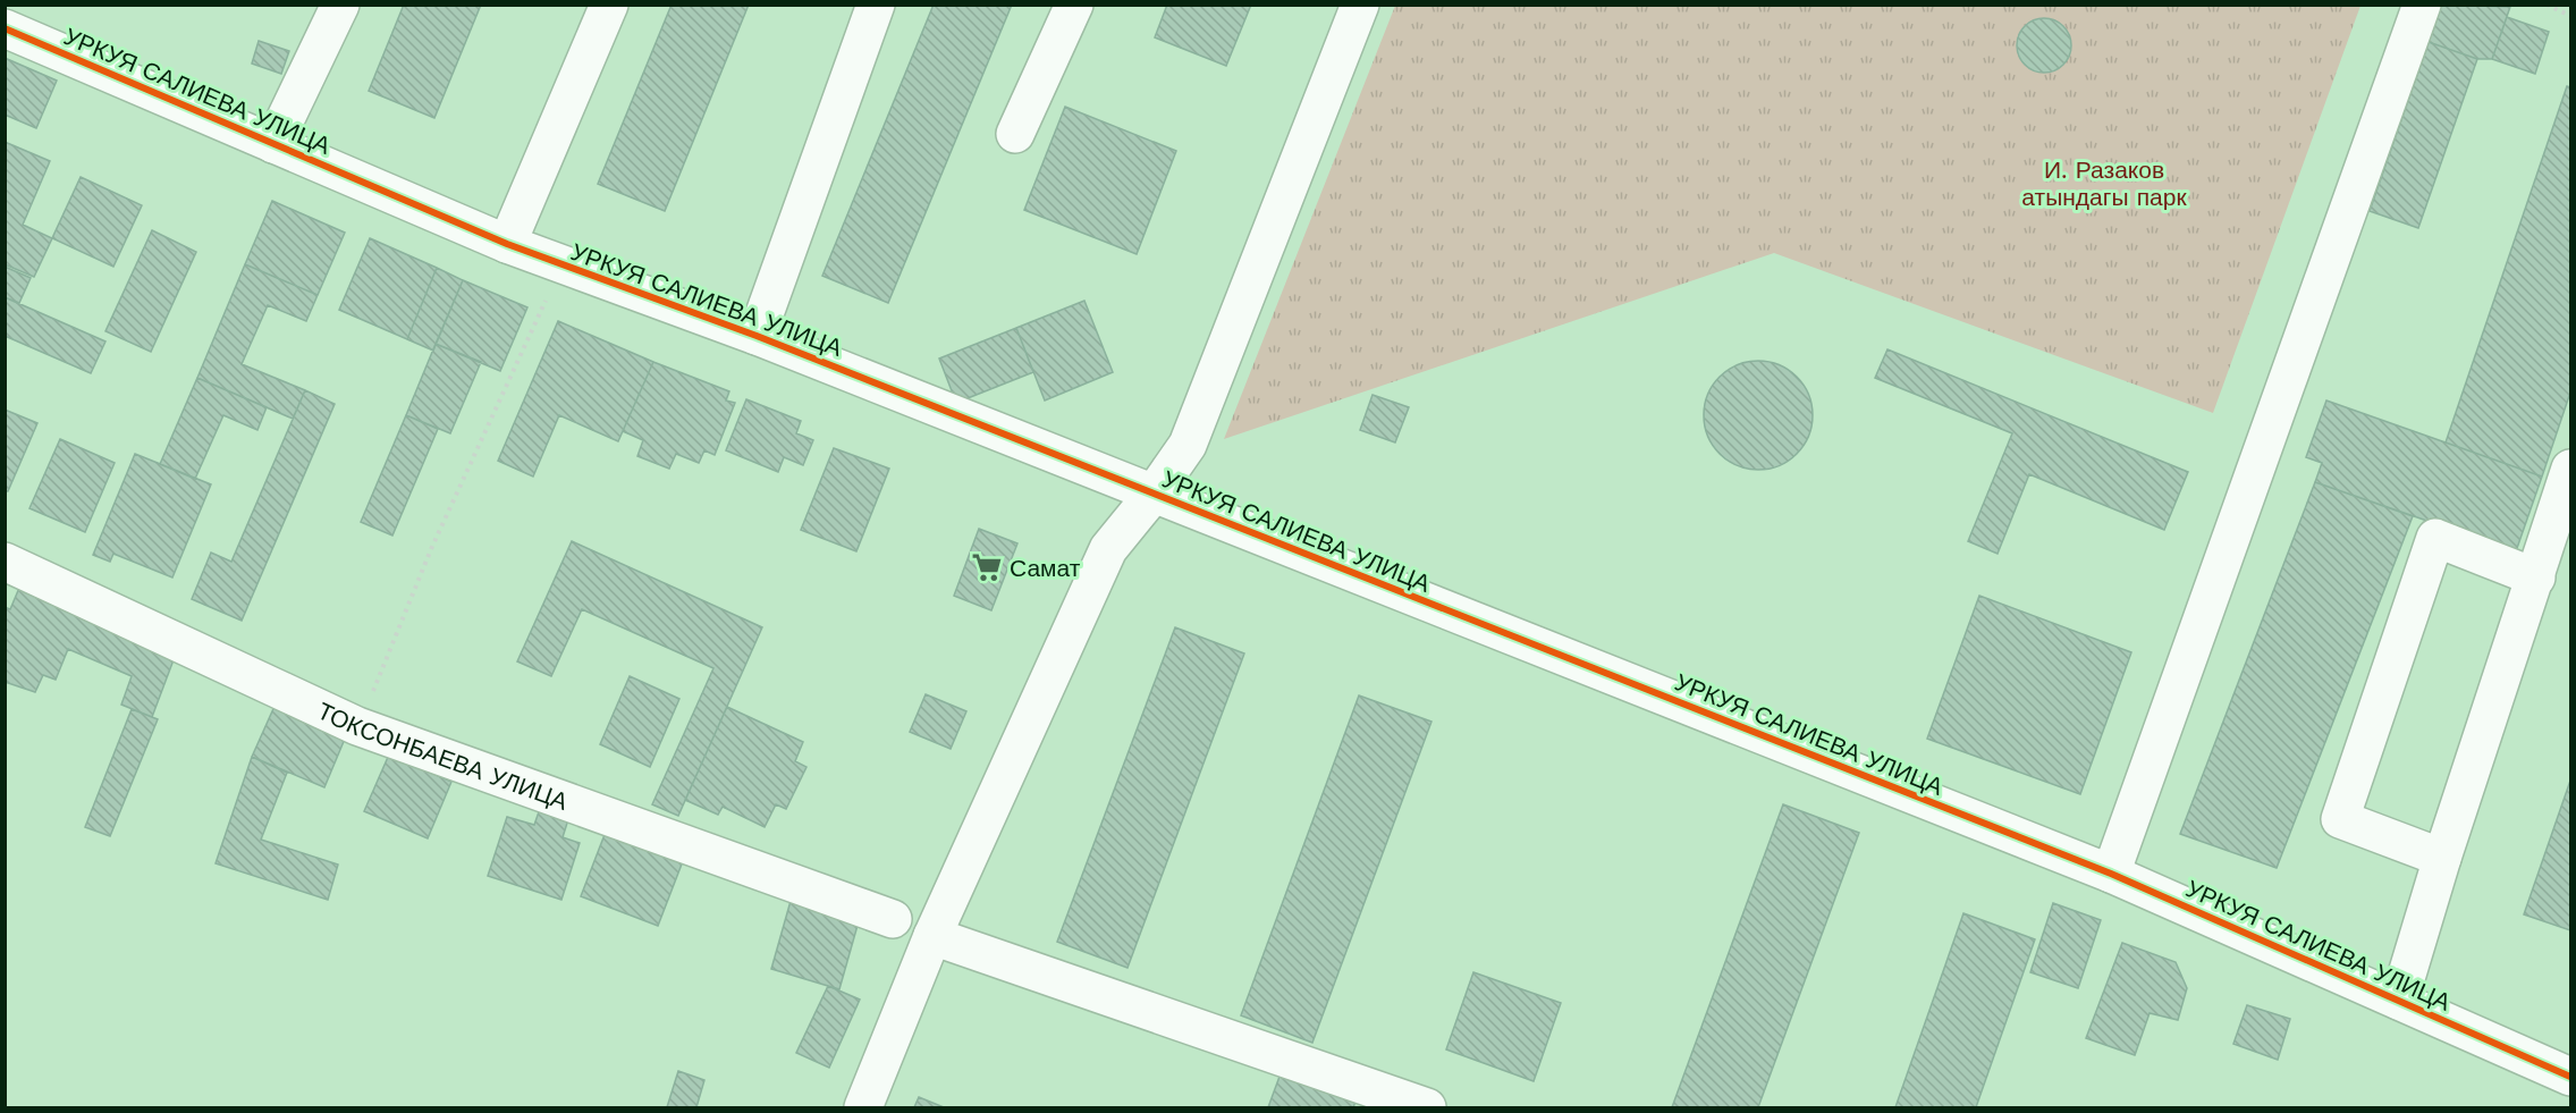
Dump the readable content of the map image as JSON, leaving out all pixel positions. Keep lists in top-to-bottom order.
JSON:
{
  "streets": {
    "street": ["УРКУЯ САЛИЕВА УЛИЦА", "ТОКСОНБАЕВА УЛИЦА"]
  },
  "parks": ["И. Разаков атындагы парк"],
  "places": {
    "supermarket": ["Самат"]
  }
}
